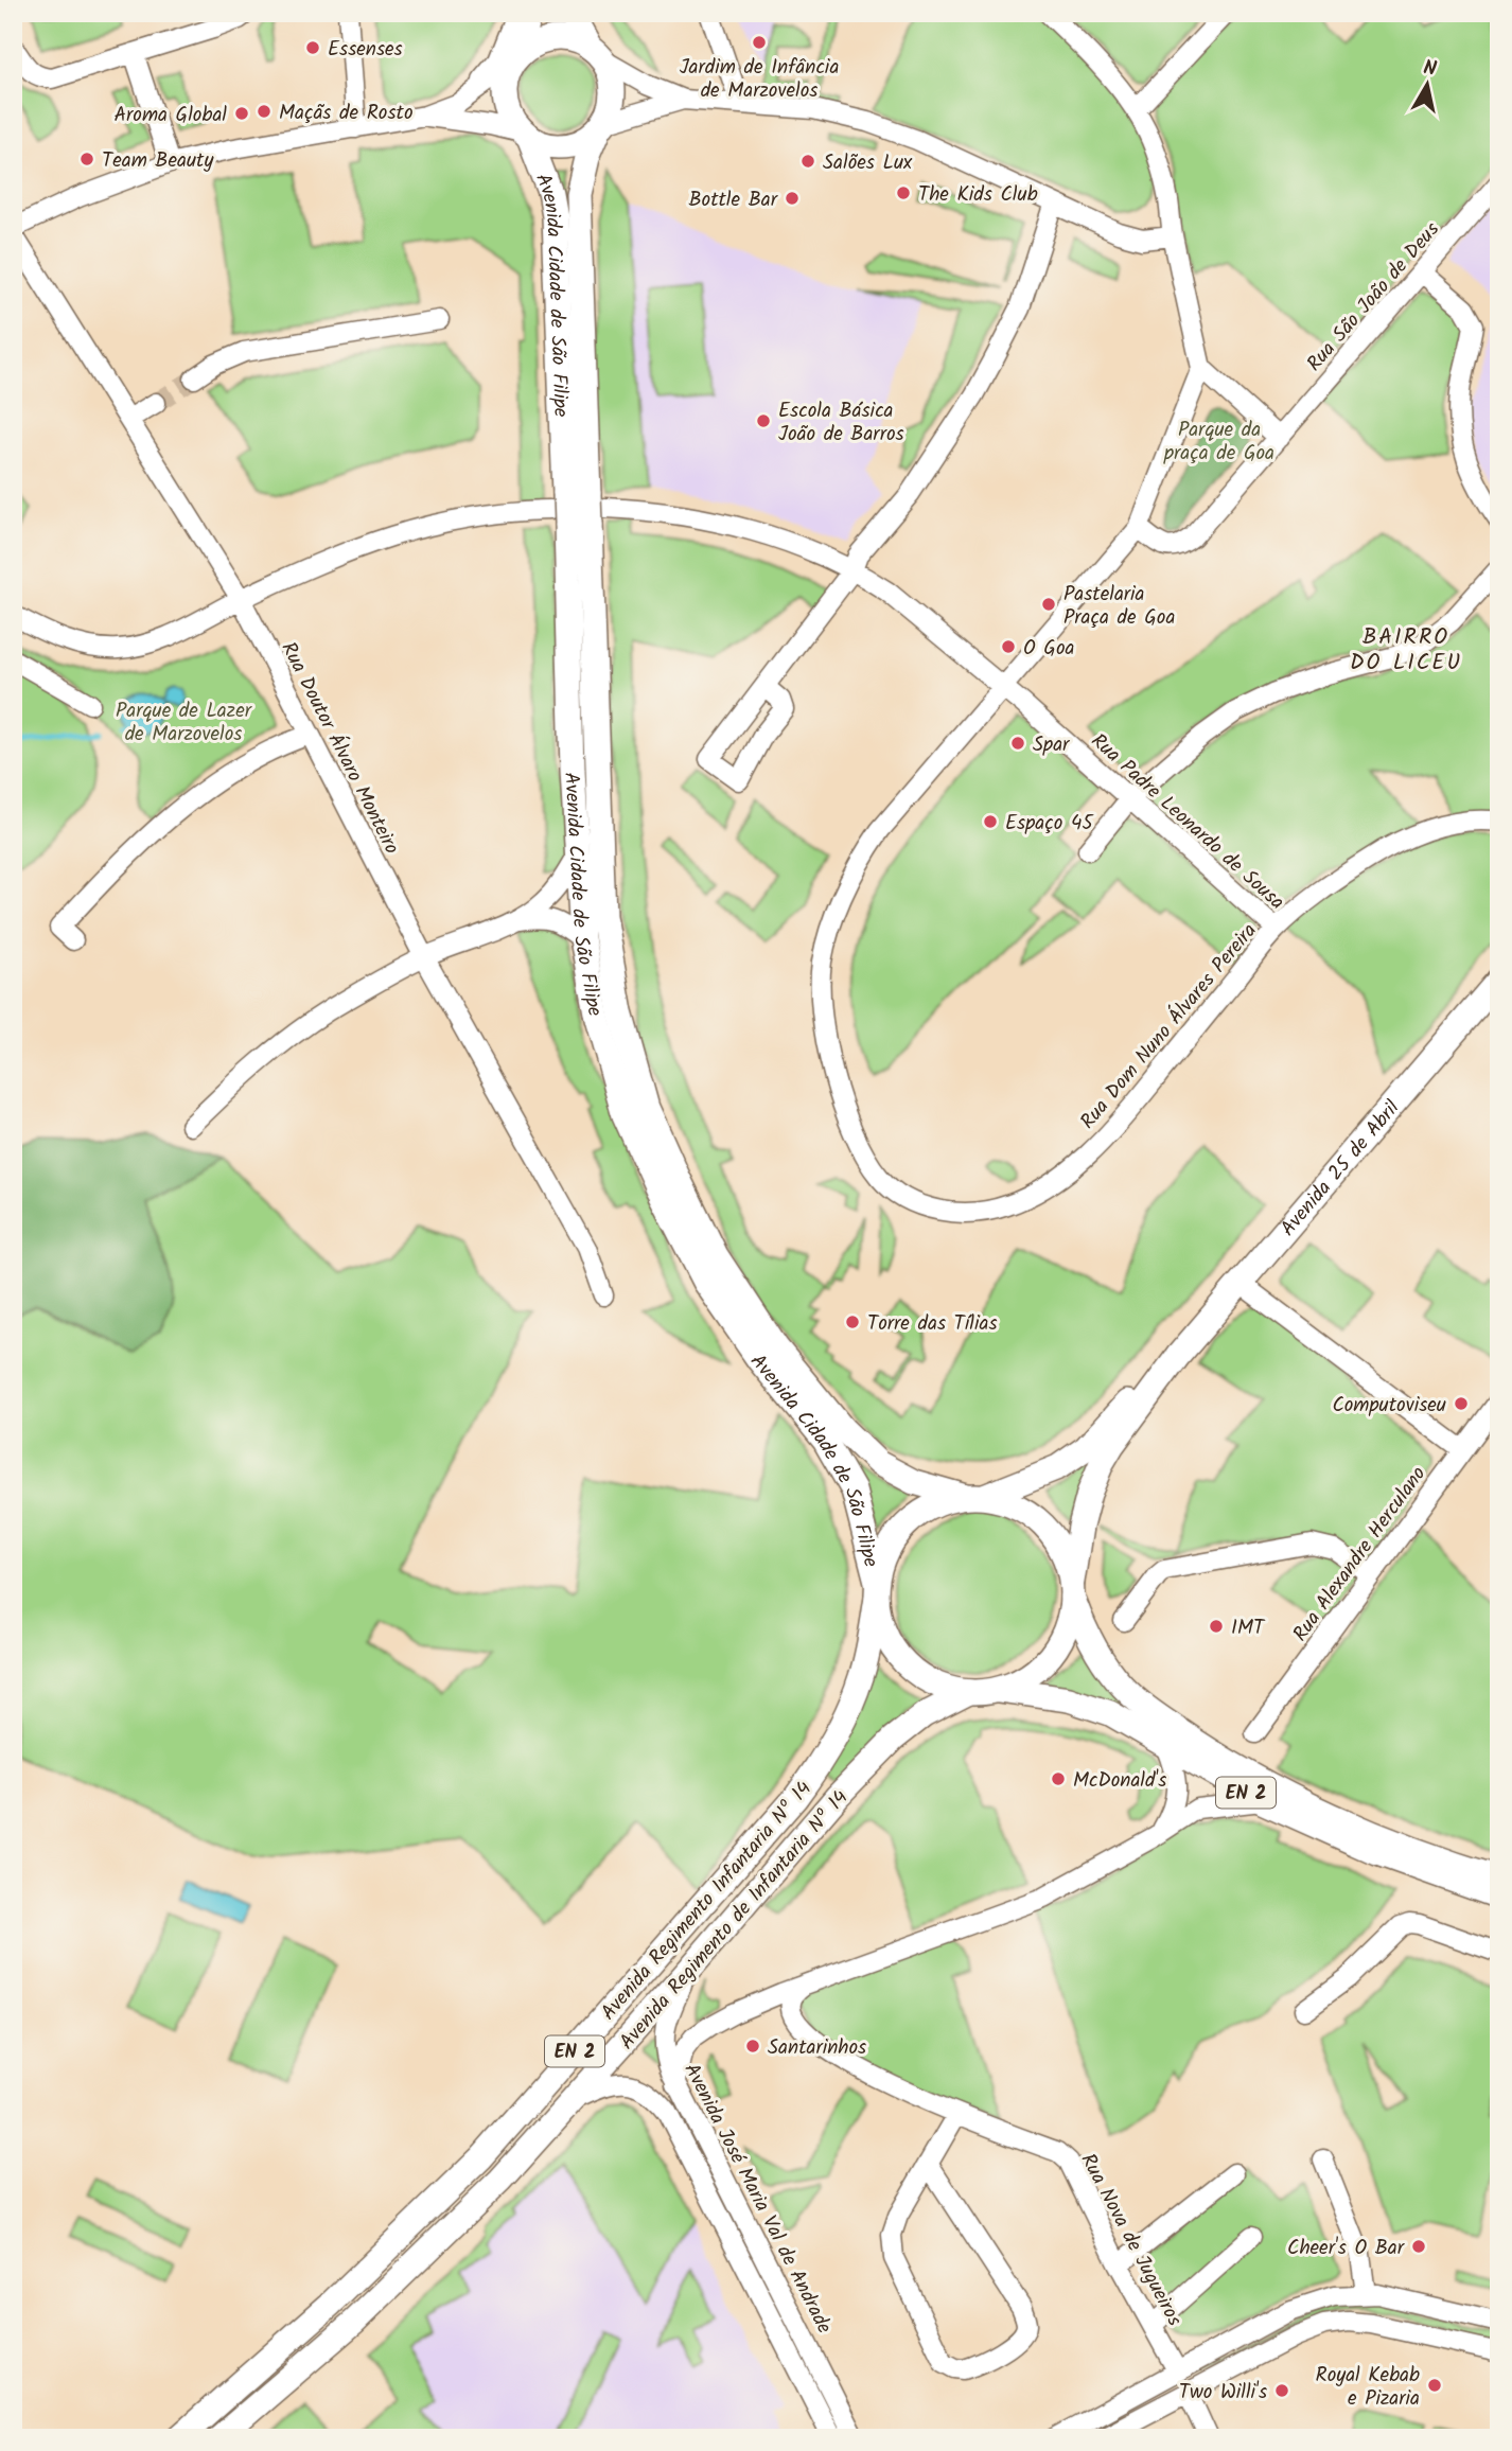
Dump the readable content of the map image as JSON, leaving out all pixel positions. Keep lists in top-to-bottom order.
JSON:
{
  "streets": {
    "main road": [
      "Avenida Cidade de São Filipe",
      "Avenida 25 de Abril",
      "EN 2",
      "Avenida Regimento Infantaria Nº 14",
      "Avenida Regimento de Infantaria Nº 14"
    ],
    "street": [
      "Rua São João de Deus",
      "Rua Doutor Álvaro Monteiro",
      "Rua Padre Leonardo de Sousa",
      "Rua Dom Nuno Álvares Pereira",
      "Rua Alexandre Herculano",
      "Avenida José Maria Val de Andrade",
      "Rua Nova de Jugueiros"
    ]
  },
  "crossings": [
    ["Avenida Cidade de São Filipe", "Rua Padre Leonardo de Sousa"],
    ["Avenida Cidade de São Filipe", "Avenida 25 de Abril"],
    ["Avenida Cidade de São Filipe", "EN 2"],
    ["Avenida Cidade de São Filipe", "Avenida Regimento Infantaria Nº 14"],
    ["Avenida Cidade de São Filipe", "Avenida Regimento de Infantaria Nº 14"],
    ["Rua São João de Deus", "Rua Dom Nuno Álvares Pereira"],
    ["Rua Doutor Álvaro Monteiro", "Rua Padre Leonardo de Sousa"],
    ["Rua Padre Leonardo de Sousa", "Rua Dom Nuno Álvares Pereira"],
    ["Avenida 25 de Abril", "EN 2"],
    ["Avenida 25 de Abril", "Avenida Regimento Infantaria Nº 14"],
    ["Avenida 25 de Abril", "Avenida Regimento de Infantaria Nº 14"],
    ["EN 2", "Avenida Regimento Infantaria Nº 14"],
    ["EN 2", "Avenida Regimento de Infantaria Nº 14"],
    ["Avenida Regimento Infantaria Nº 14", "Avenida Regimento de Infantaria Nº 14"],
    ["Avenida Regimento de Infantaria Nº 14", "Avenida José Maria Val de Andrade"]
  ],
  "districts": ["BAIRRO DO LICEU"],
  "parks": ["Parque da praça de Goa", "Parque de Lazer de Marzovelos"],
  "places": [
    "Jardim de Infância de Marzovelos",
    "Essenses",
    "Maçãs de Rosto",
    "Aroma Global",
    "Team Beauty",
    "Salões Lux",
    "The Kids Club",
    "Bottle Bar",
    "Escola Básica João de Barros",
    "Pastelaria Praça de Goa",
    "O Goa",
    "Spar",
    "Espaço 45",
    "Torre das Tílias",
    "Computoviseu",
    "IMT",
    "McDonald's",
    "Santarinhos",
    "Cheer's O Bar",
    "Royal Kebab e Pizaria",
    "Two Willi's"
  ],
  "north": "top"
}
